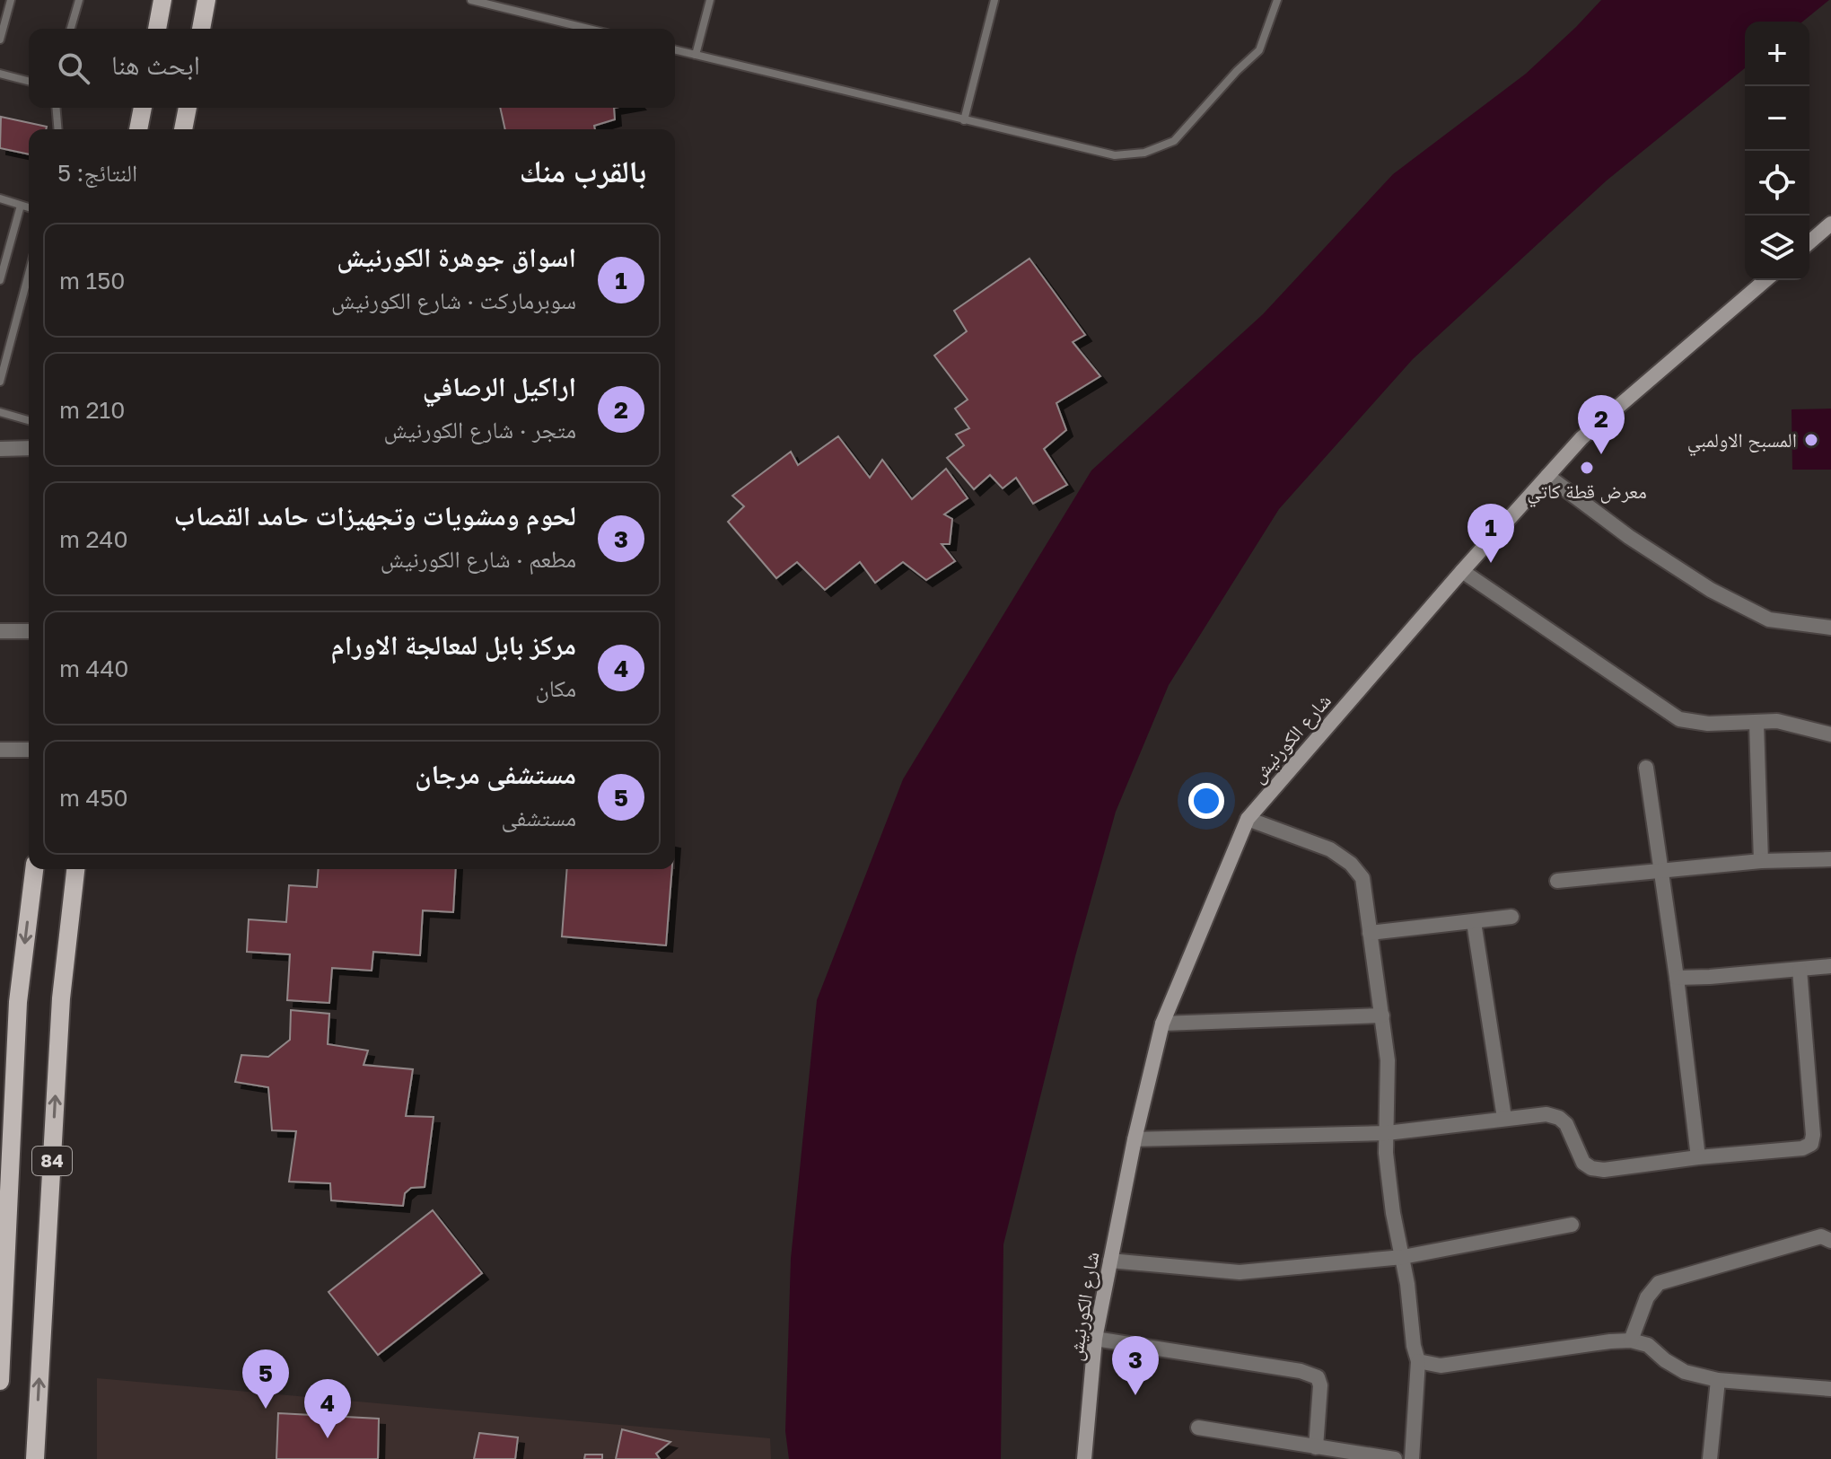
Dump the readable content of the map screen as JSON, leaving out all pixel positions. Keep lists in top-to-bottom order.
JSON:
{
  "streets": {
    "main road": ["84"],
    "street": ["شارع الكورنيش"]
  },
  "places": ["المسبح الاولمبي", "معرض قطة كاتي"],
  "page": {
    "map_buttons": ["+", "−"],
    "search": "ابحث هنا",
    "heading": ["بالقرب منك", "النتائج: 5"],
    "list": [
      {
        "mark": "1",
        "name": "اسواق جوهرة الكورنيش",
        "note": "سوبرماركت · شارع الكورنيش",
        "value": "150 m"
      },
      {
        "mark": "2",
        "name": "اراكيل الرصافي",
        "note": "متجر · شارع الكورنيش",
        "value": "210 m"
      },
      {
        "mark": "3",
        "name": "لحوم ومشويات وتجهيزات حامد القصاب",
        "note": "مطعم · شارع الكورنيش",
        "value": "240 m"
      },
      {
        "mark": "4",
        "name": "مركز بابل لمعالجة الاورام",
        "note": "مكان",
        "value": "440 m"
      },
      {
        "mark": "5",
        "name": "مستشفى مرجان",
        "note": "مستشفى",
        "value": "450 m"
      }
    ],
    "pins": [
      "2",
      "1",
      "3",
      "5",
      "4"
    ]
  }
}
